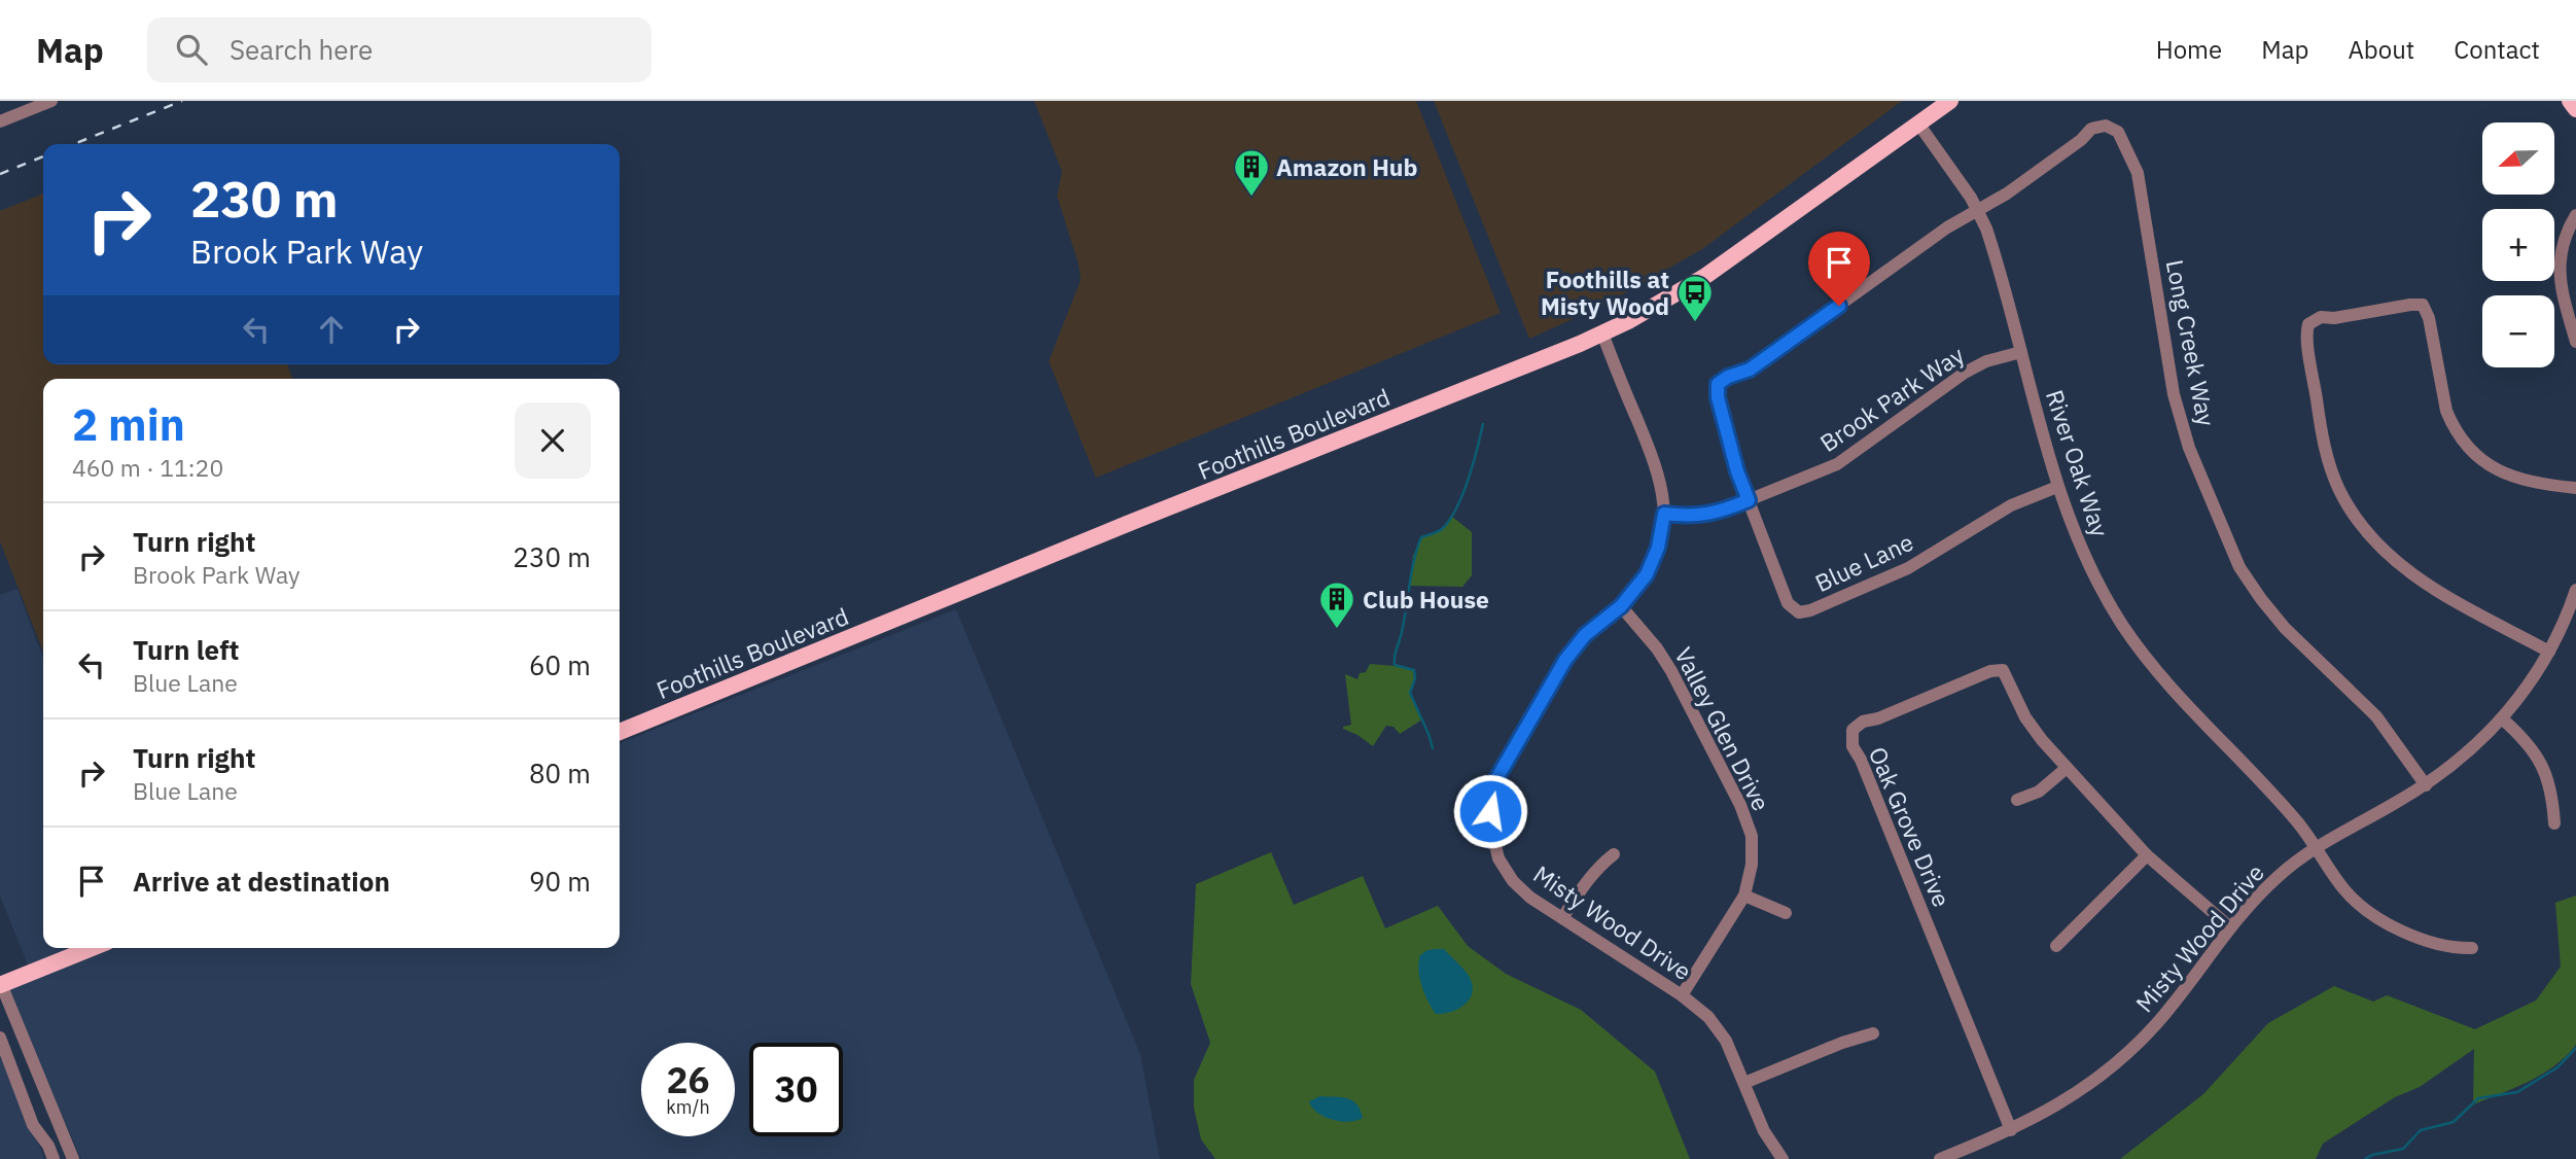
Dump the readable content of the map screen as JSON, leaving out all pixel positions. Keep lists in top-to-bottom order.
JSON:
{
  "streets": {
    "main road": ["Foothills Boulevard"],
    "street": [
      "Long Creek Way",
      "Brook Park Way",
      "River Oak Way",
      "Blue Lane",
      "Valley Glen Drive",
      "Oak Grove Drive",
      "Misty Wood Drive"
    ]
  },
  "crossings": [
    ["Long Creek Way", "River Oak Way"],
    ["Long Creek Way", "Blue Lane"],
    ["Long Creek Way", "Misty Wood Drive"],
    ["Brook Park Way", "River Oak Way"],
    ["Brook Park Way", "Blue Lane"],
    ["Brook Park Way", "Misty Wood Drive"],
    ["Foothills Boulevard", "River Oak Way"],
    ["Foothills Boulevard", "Misty Wood Drive"],
    ["River Oak Way", "Blue Lane"],
    ["River Oak Way", "Misty Wood Drive"],
    ["Valley Glen Drive", "Misty Wood Drive"],
    ["Oak Grove Drive", "Misty Wood Drive"]
  ],
  "places": {
    "building": ["Amazon Hub", "Club House"],
    "bus stop": ["Foothills at Misty Wood"]
  },
  "north": "left",
  "page": {
    "header": "Map",
    "search": "Search here",
    "nav": [
      "Home",
      "Map",
      "About",
      "Contact"
    ],
    "map_buttons": ["+", "−"],
    "turn": ["230 m", "Brook Park Way"],
    "heading": ["2 min", "460 m · 11:20"],
    "list": [
      {
        "name": "Turn right",
        "note": "Brook Park Way",
        "value": "230 m"
      },
      {
        "name": "Turn left",
        "note": "Blue Lane",
        "value": "60 m"
      },
      {
        "name": "Turn right",
        "note": "Blue Lane",
        "value": "80 m"
      },
      {
        "name": "Arrive at destination",
        "value": "90 m"
      }
    ],
    "speed": "26 km/h",
    "limit": "30"
  }
}
